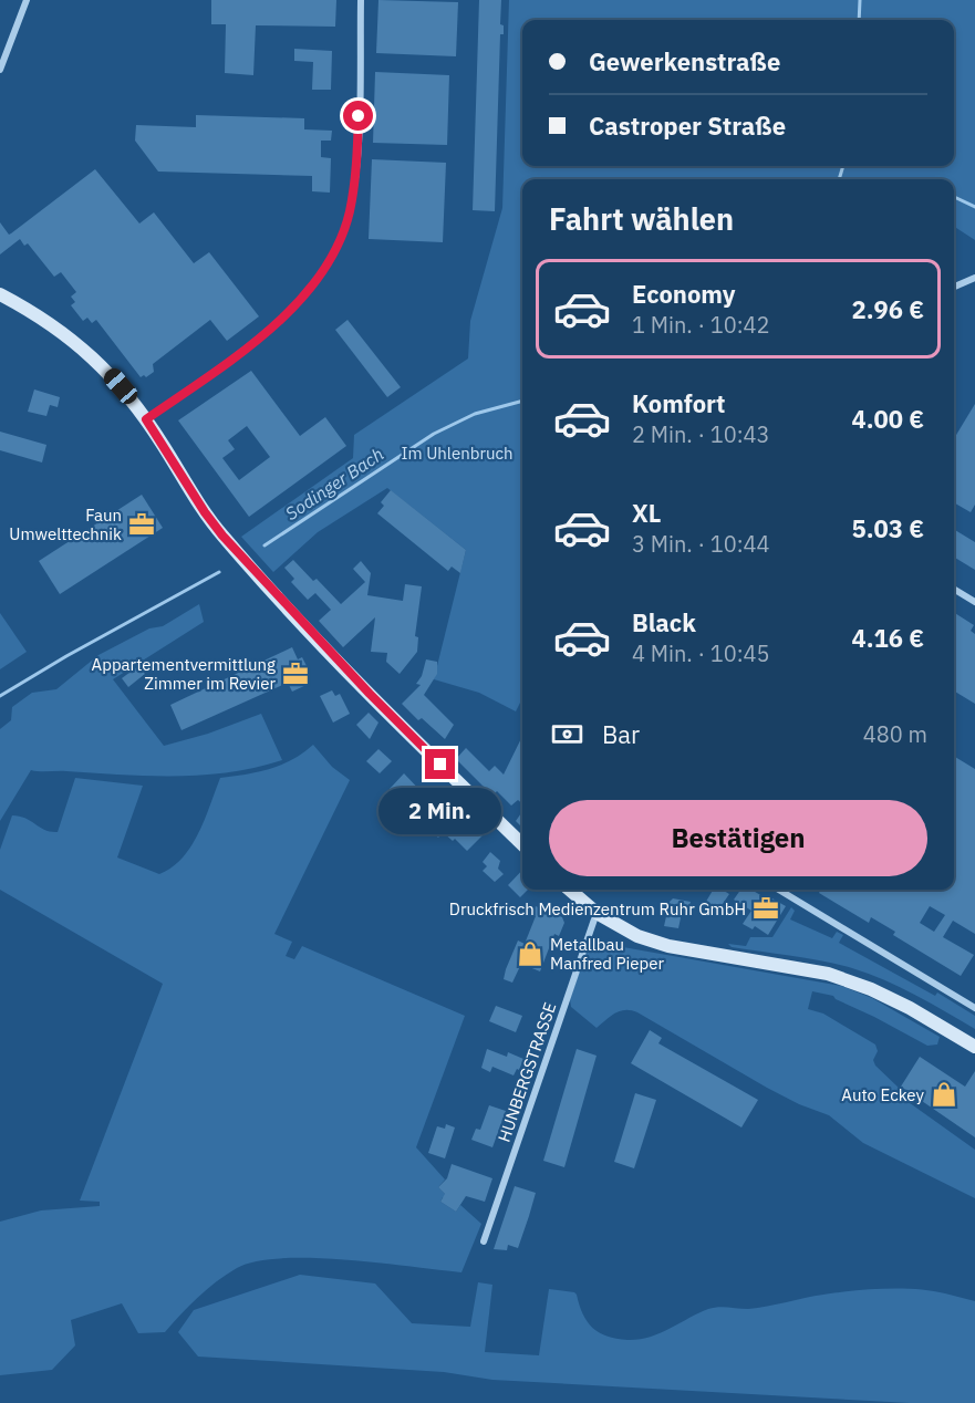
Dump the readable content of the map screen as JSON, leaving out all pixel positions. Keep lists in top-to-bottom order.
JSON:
{
  "streets": {
    "street": ["HUNBERGSTRASSE"]
  },
  "water": ["Sodinger Bach"],
  "parks": ["Im Uhlenbruch"],
  "places": {
    "office": ["Faun Umwelttechnik", "Appartementvermittlung Zimmer im Revier", "Druckfrisch Medienzentrum Ruhr GmbH"],
    "shop": ["Metallbau Manfred Pieper", "Auto Eckey"]
  },
  "page": {
    "banner": ["Gewerkenstraße", "Castroper Straße"],
    "heading": "Fahrt wählen",
    "list": [
      {
        "name": "Economy",
        "note": "1 Min. · 10:42",
        "value": "2.96 €"
      },
      {
        "name": "Komfort",
        "note": "2 Min. · 10:43",
        "value": "4.00 €"
      },
      {
        "name": "XL",
        "note": "3 Min. · 10:44",
        "value": "5.03 €"
      },
      {
        "name": "Black",
        "note": "4 Min. · 10:45",
        "value": "4.16 €"
      }
    ],
    "pay": ["Bar", "480 m"],
    "buttons": "Bestätigen",
    "bubble": "2 Min."
  }
}
